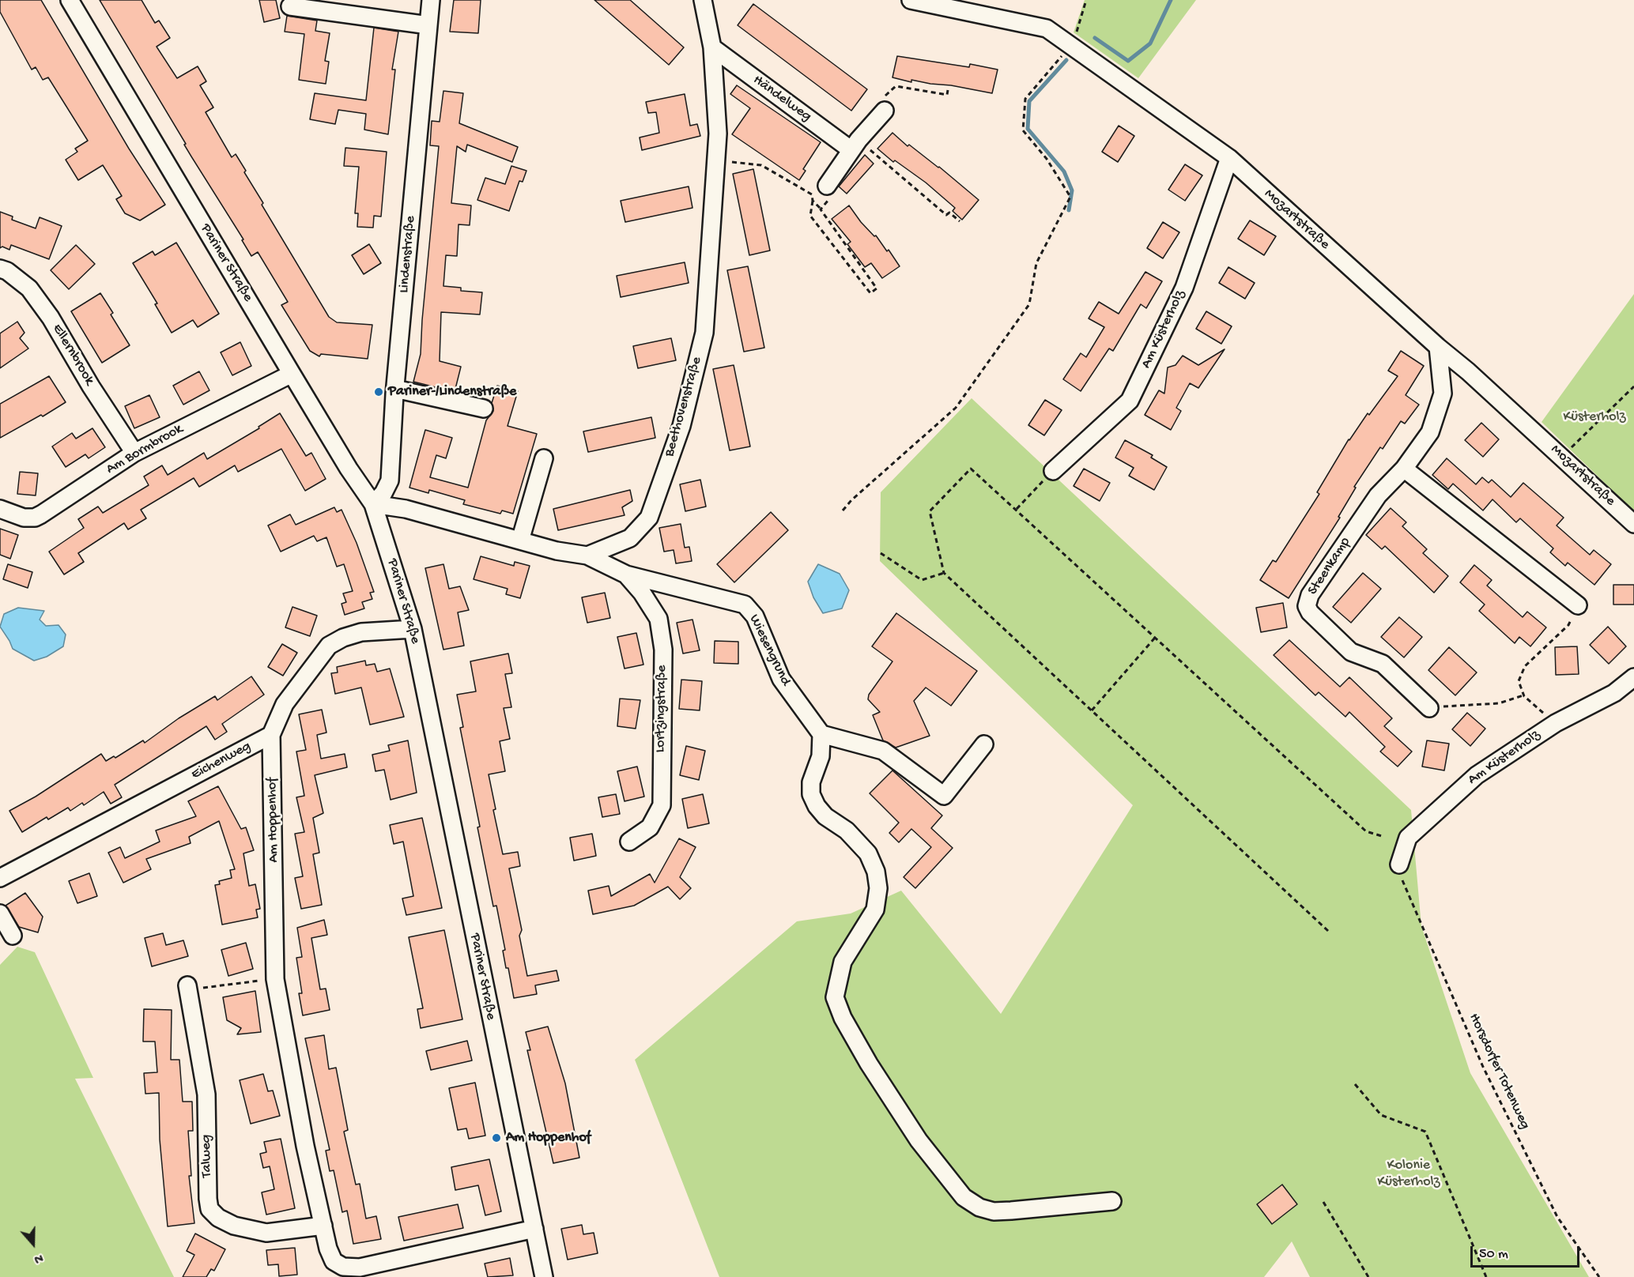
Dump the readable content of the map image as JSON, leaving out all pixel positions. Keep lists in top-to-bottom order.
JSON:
{
  "streets": {
    "street": [
      "Händelweg",
      "Mozartstraße",
      "Lindenstraße",
      "Pariner Straße",
      "Am Küsterholz",
      "Ellernbrook",
      "Beethovenstraße",
      "Am Bormbrook",
      "Steenkamp",
      "Wiesengrund",
      "Lortzingstraße",
      "Eichenweg",
      "Am Hoppenhof",
      "Talweg"
    ],
    "path": ["Horsdorfer Totenweg"]
  },
  "crossings": [
    ["Händelweg", "Beethovenstraße"],
    ["Mozartstraße", "Am Küsterholz"],
    ["Mozartstraße", "Steenkamp"],
    ["Lindenstraße", "Pariner Straße"],
    ["Pariner Straße", "Am Bormbrook"],
    ["Pariner Straße", "Am Hoppenhof"],
    ["Am Küsterholz", "Horsdorfer Totenweg"],
    ["Ellernbrook", "Am Bormbrook"],
    ["Beethovenstraße", "Wiesengrund"],
    ["Wiesengrund", "Lortzingstraße"],
    ["Eichenweg", "Am Hoppenhof"],
    ["Am Hoppenhof", "Talweg"]
  ],
  "parks": ["Küsterholz", "Kolonie Küsterholz"],
  "places": ["Pariner-/Lindenstraße", "Am Hoppenhof"],
  "scale_bar": "50 m",
  "north": "bottom"
}
